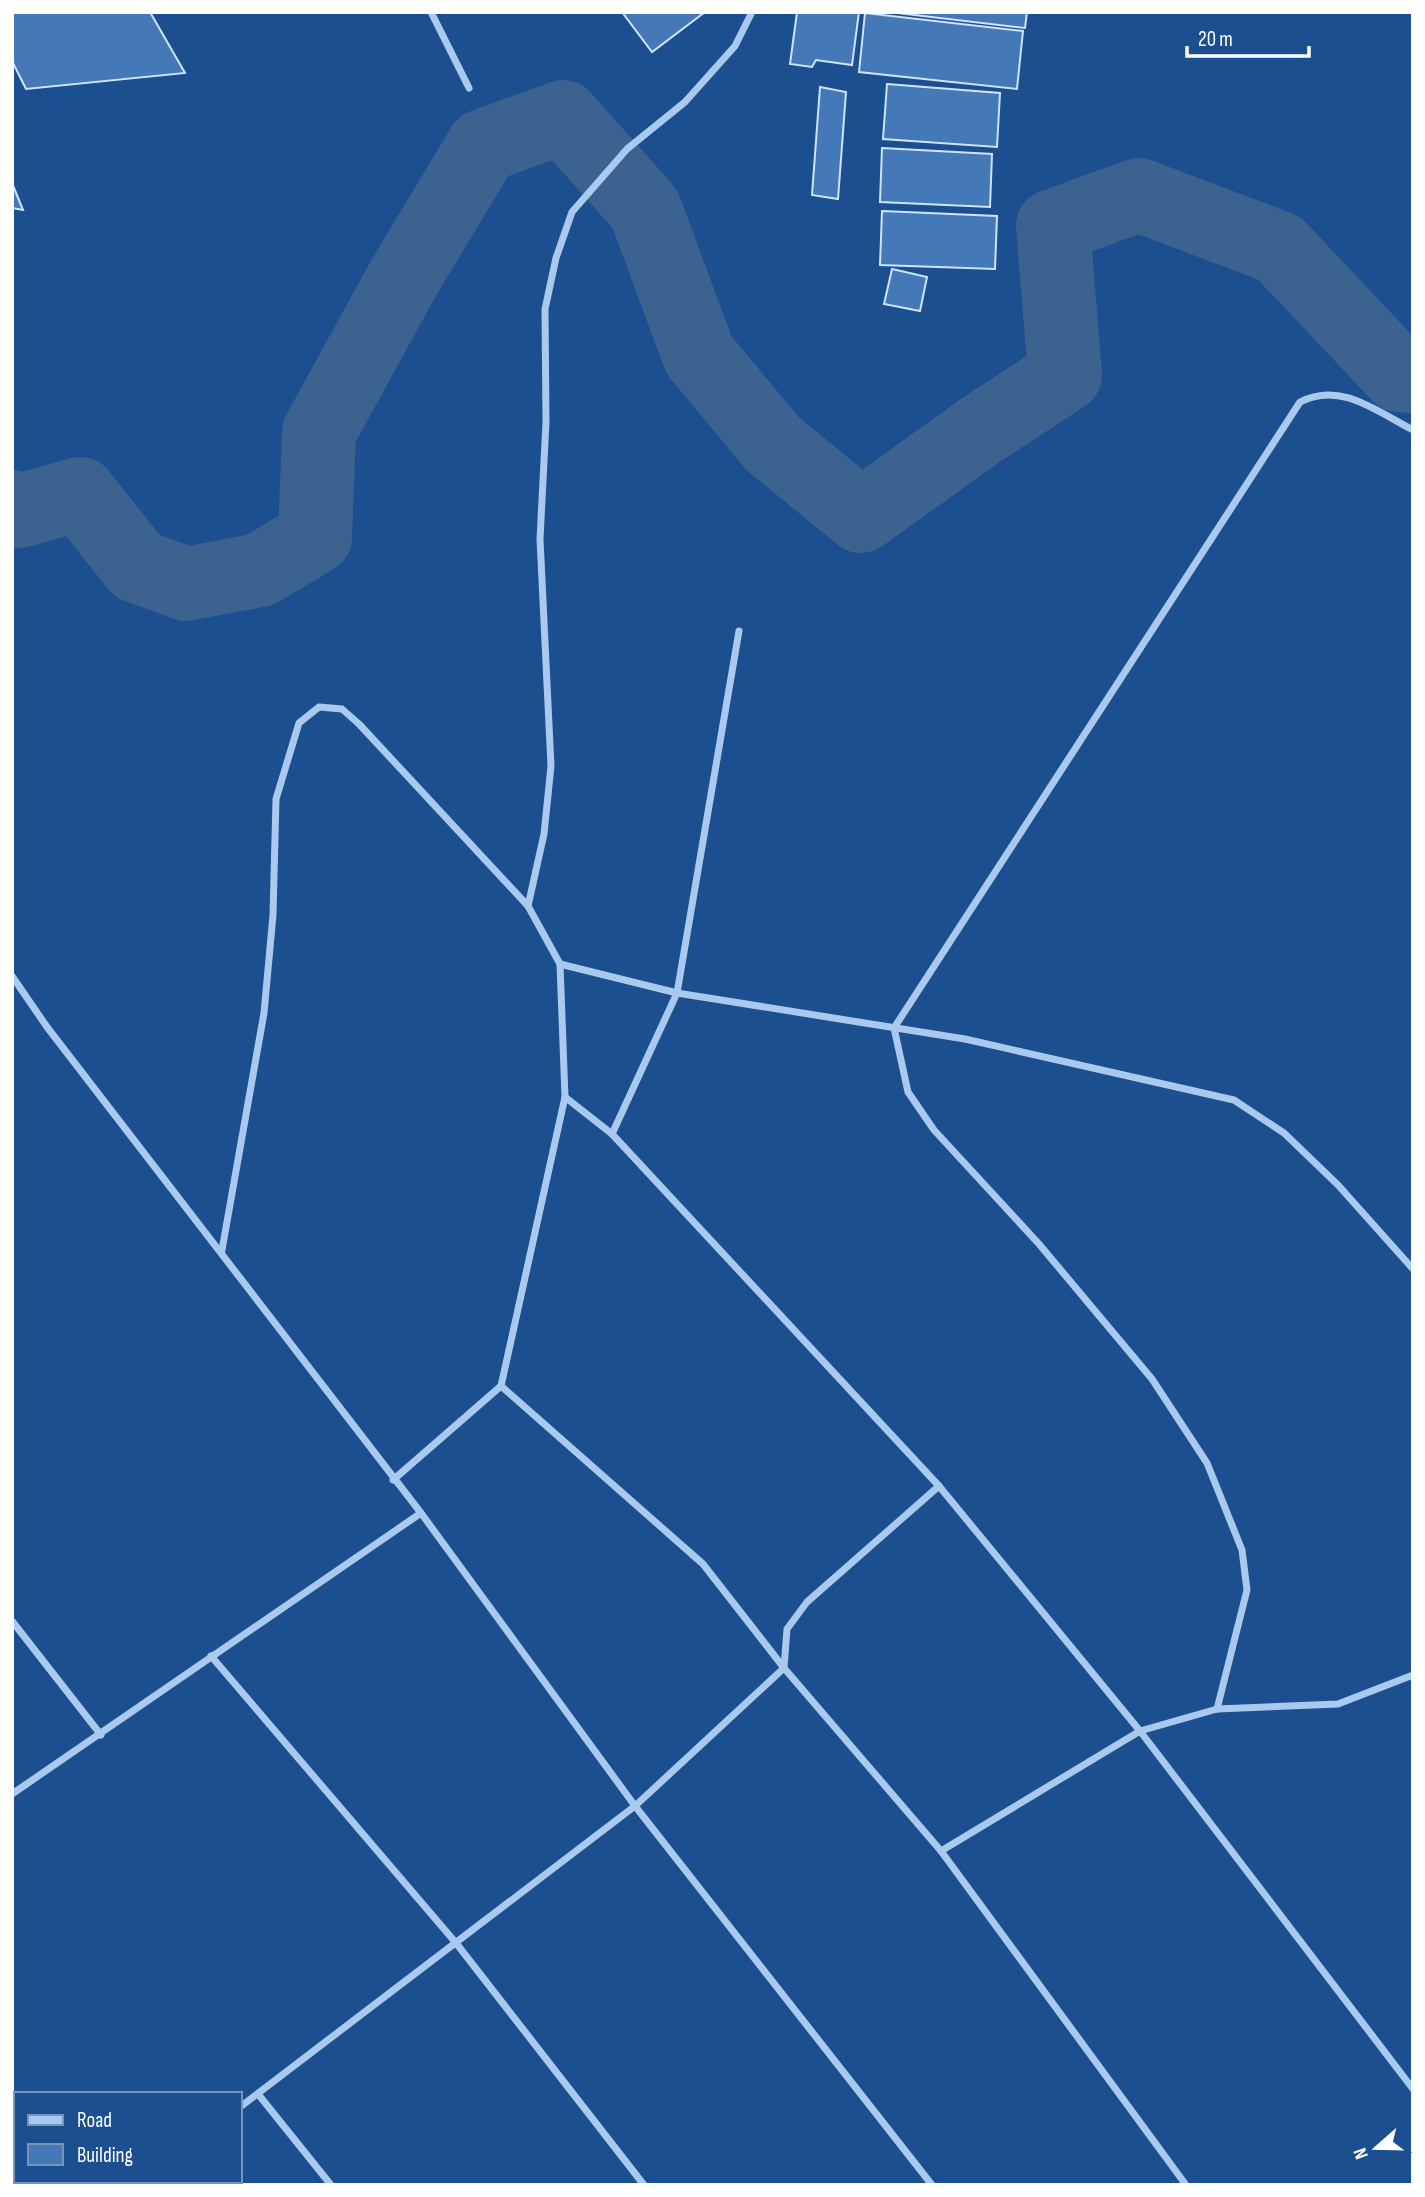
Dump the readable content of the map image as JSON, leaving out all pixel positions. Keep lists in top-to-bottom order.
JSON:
{
  "legend": ["Road", "Building"],
  "scale_bar": "20 m",
  "north": "left"
}
